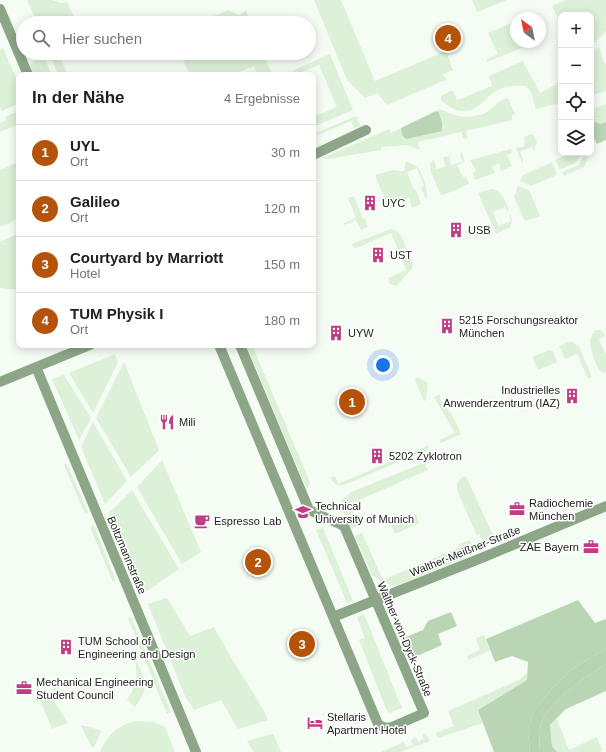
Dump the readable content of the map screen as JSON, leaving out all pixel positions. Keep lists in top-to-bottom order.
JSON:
{
  "streets": {
    "street": ["Walther-Meißner-Straße", "Boltzmannstraße", "Walther-von-Dyck-Straße"]
  },
  "crossings": [
    ["Walther-Meißner-Straße", "Walther-von-Dyck-Straße"]
  ],
  "places": {
    "building": [
      "UYC",
      "USB",
      "UST",
      "5215 Forschungsreaktor München",
      "UYW",
      "Industrielles Anwenderzentrum (IAZ)",
      "5202 Zyklotron",
      "TUM School of Engineering and Design"
    ],
    "restaurant": ["Mili"],
    "office": ["Radiochemie München", "ZAE Bayern", "Mechanical Engineering Student Council"],
    "school or university": ["Technical University of Munich"],
    "cafe": ["Espresso Lab"],
    "hotel": ["Stellaris Apartment Hotel"]
  },
  "north": "top left",
  "page": {
    "map_buttons": ["+", "−"],
    "search": "Hier suchen",
    "pins": [
      "4",
      "1",
      "2",
      "3"
    ],
    "heading": ["In der Nähe", "4 Ergebnisse"],
    "list": [
      {
        "mark": "1",
        "name": "UYL",
        "note": "Ort",
        "value": "30 m"
      },
      {
        "mark": "2",
        "name": "Galileo",
        "note": "Ort",
        "value": "120 m"
      },
      {
        "mark": "3",
        "name": "Courtyard by Marriott",
        "note": "Hotel",
        "value": "150 m"
      },
      {
        "mark": "4",
        "name": "TUM Physik I",
        "note": "Ort",
        "value": "180 m"
      }
    ]
  }
}
